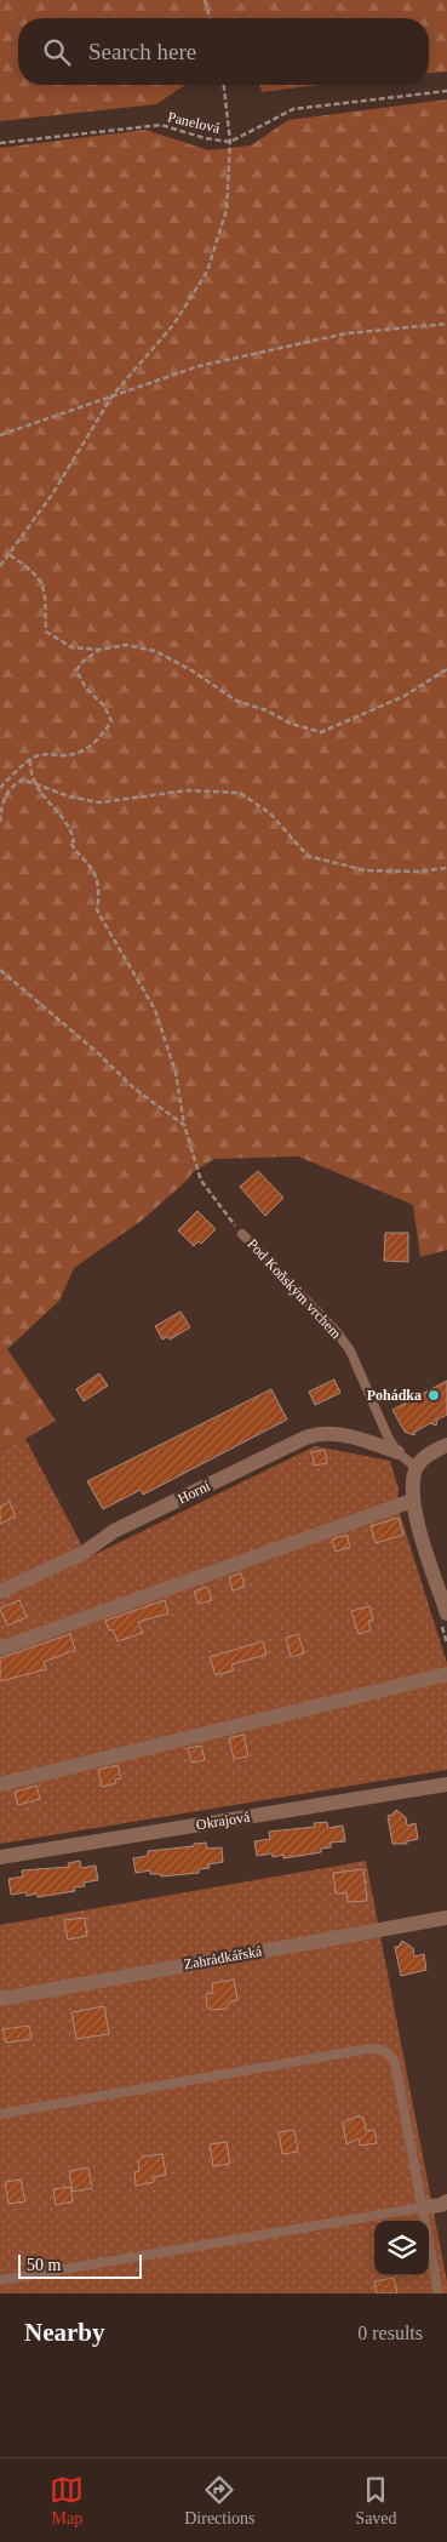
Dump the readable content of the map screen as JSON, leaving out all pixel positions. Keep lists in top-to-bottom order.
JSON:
{
  "streets": {
    "street": ["Horní", "Okrajová", "Zahrádkářská"],
    "lane": ["Pod Koňským vrchem"],
    "path": ["Panelová"]
  },
  "crossings": [
    ["Pod Koňským vrchem", "Horní"]
  ],
  "places": ["Pohádka"],
  "scale_bar": "50 m",
  "page": {
    "search": "Search here",
    "scale": "50 m",
    "heading": ["Nearby", "0 results"],
    "nav": ["Map", "Directions", "Saved"]
  }
}
